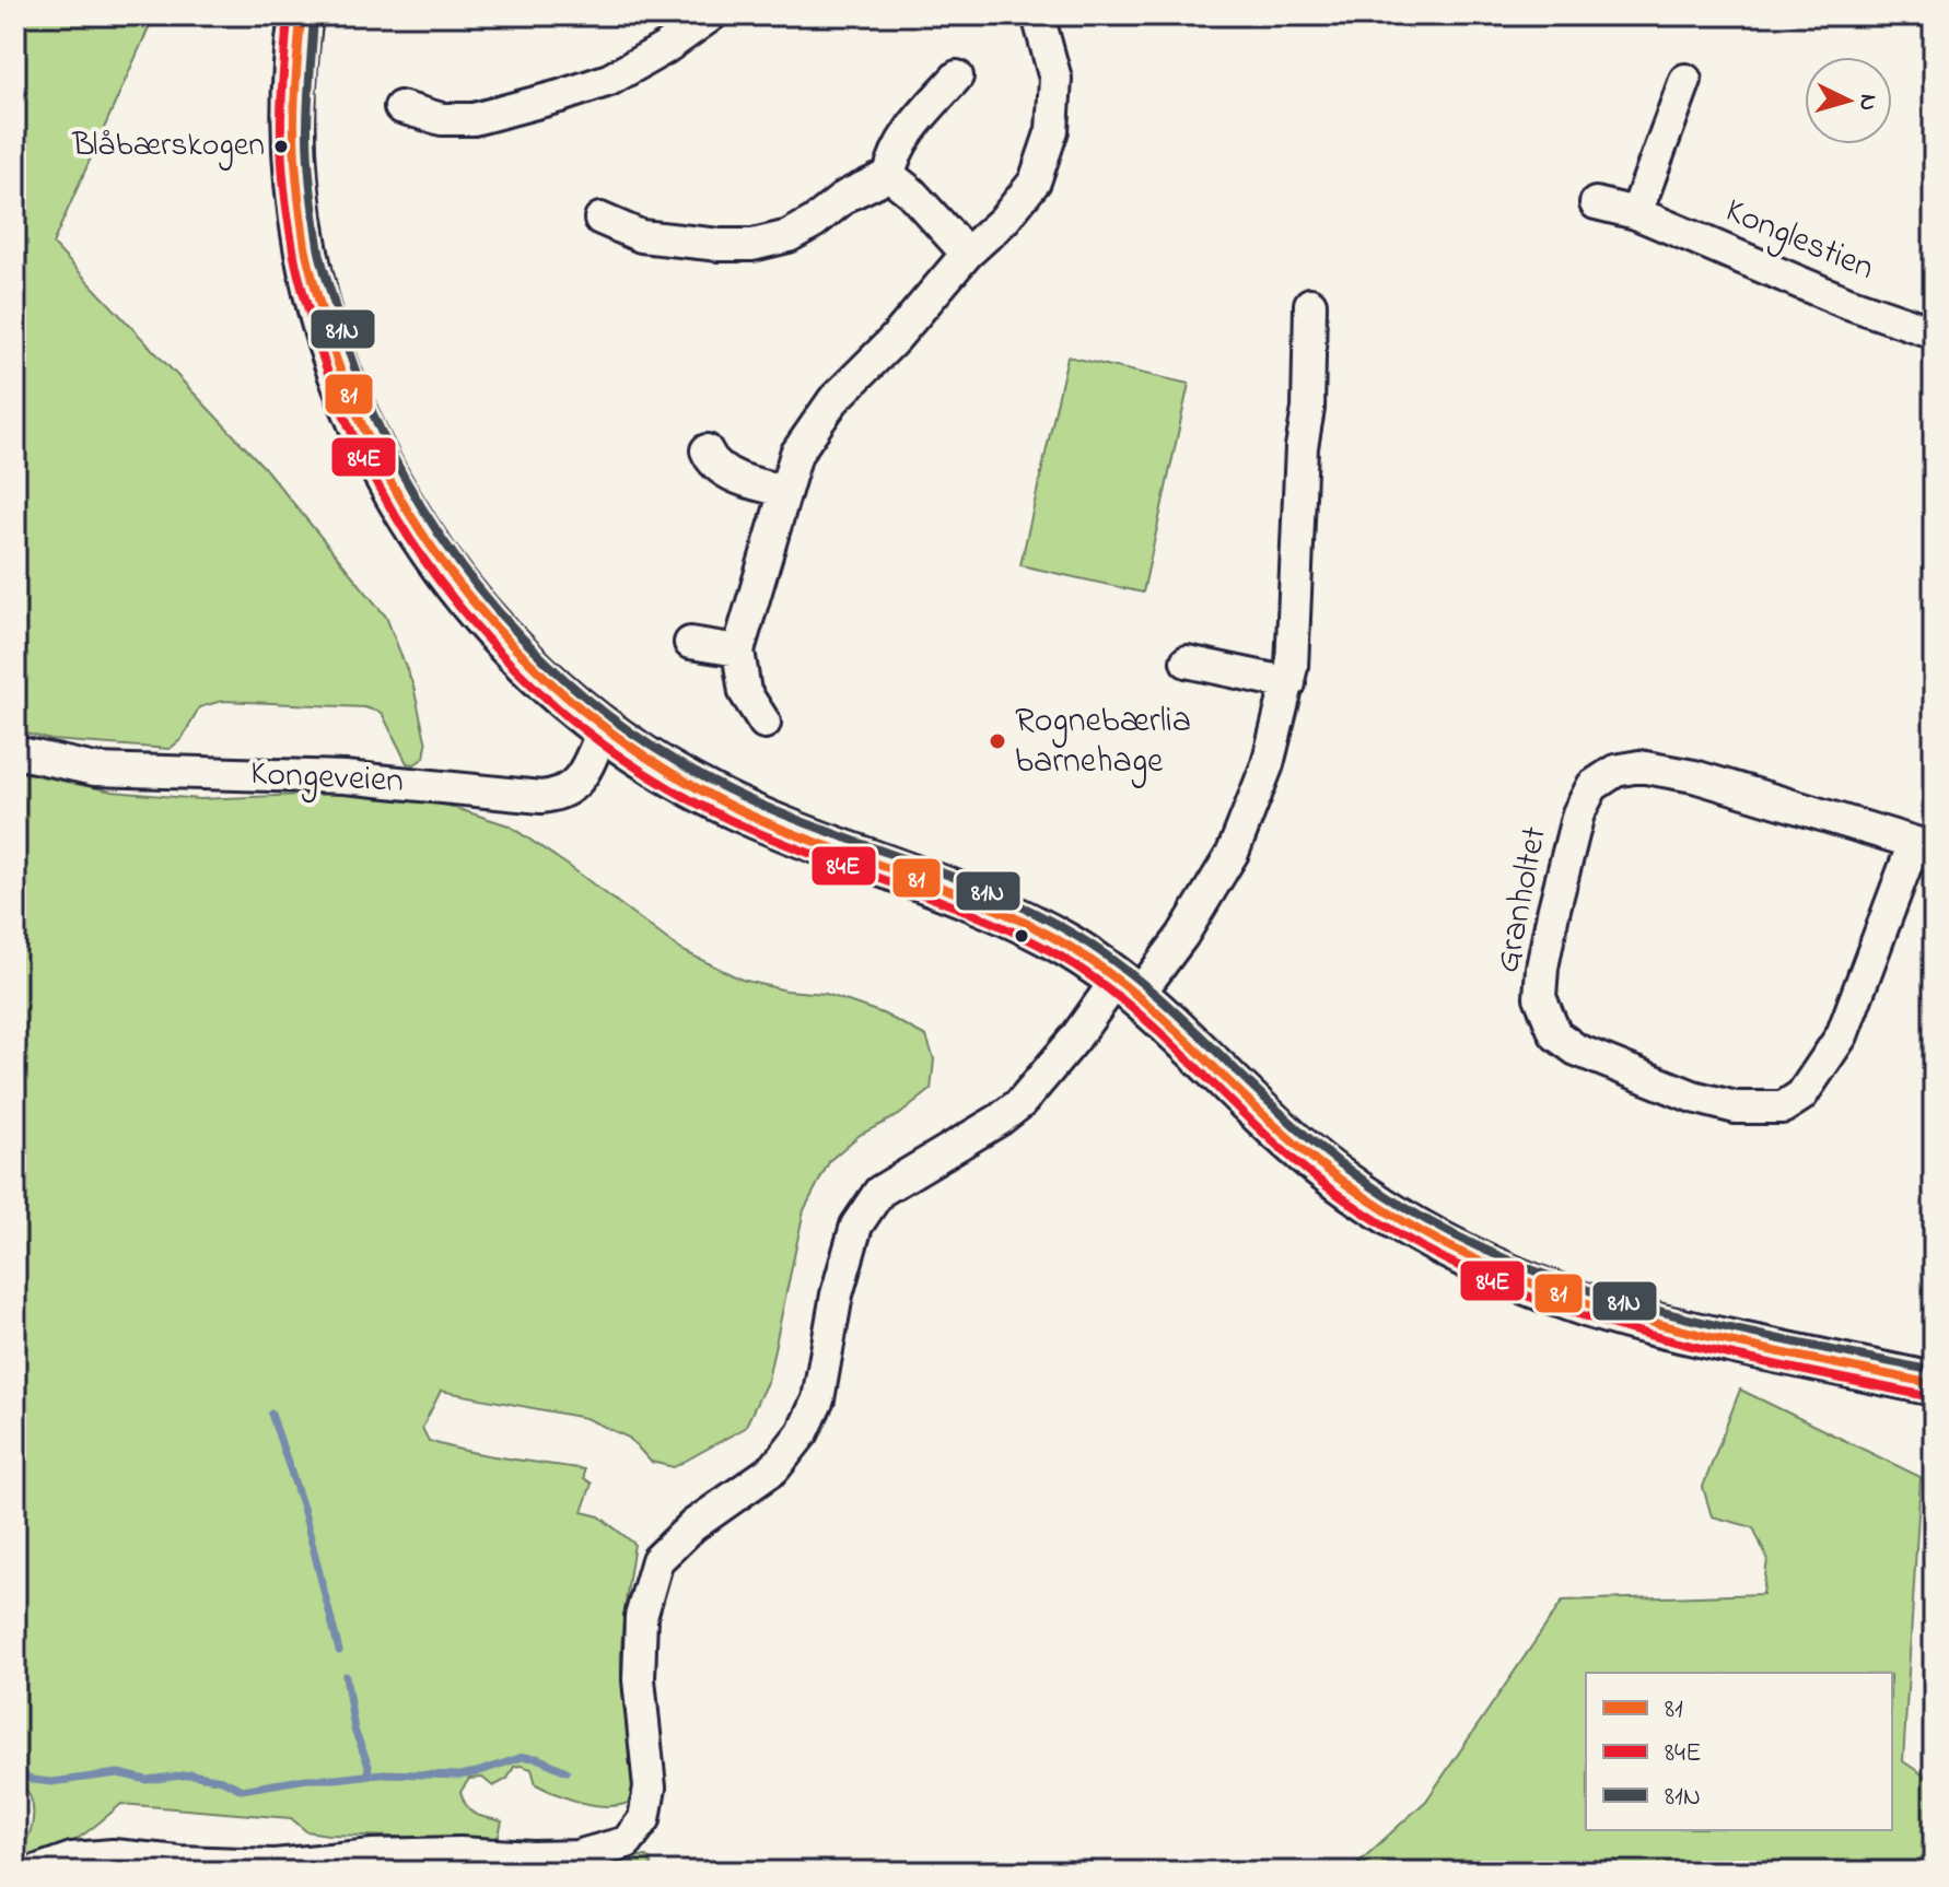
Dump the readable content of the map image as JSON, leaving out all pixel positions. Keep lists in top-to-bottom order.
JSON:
{
  "streets": {
    "street": ["Konglestien", "Kongeveien", "Granholtet"]
  },
  "places": ["Blåbærskogen", "Rognebærlia barnehage"],
  "lines": ["transit line 81", "transit line 84E", "transit line 81N"],
  "legend": ["81", "84E", "81N"],
  "north": "right"
}
